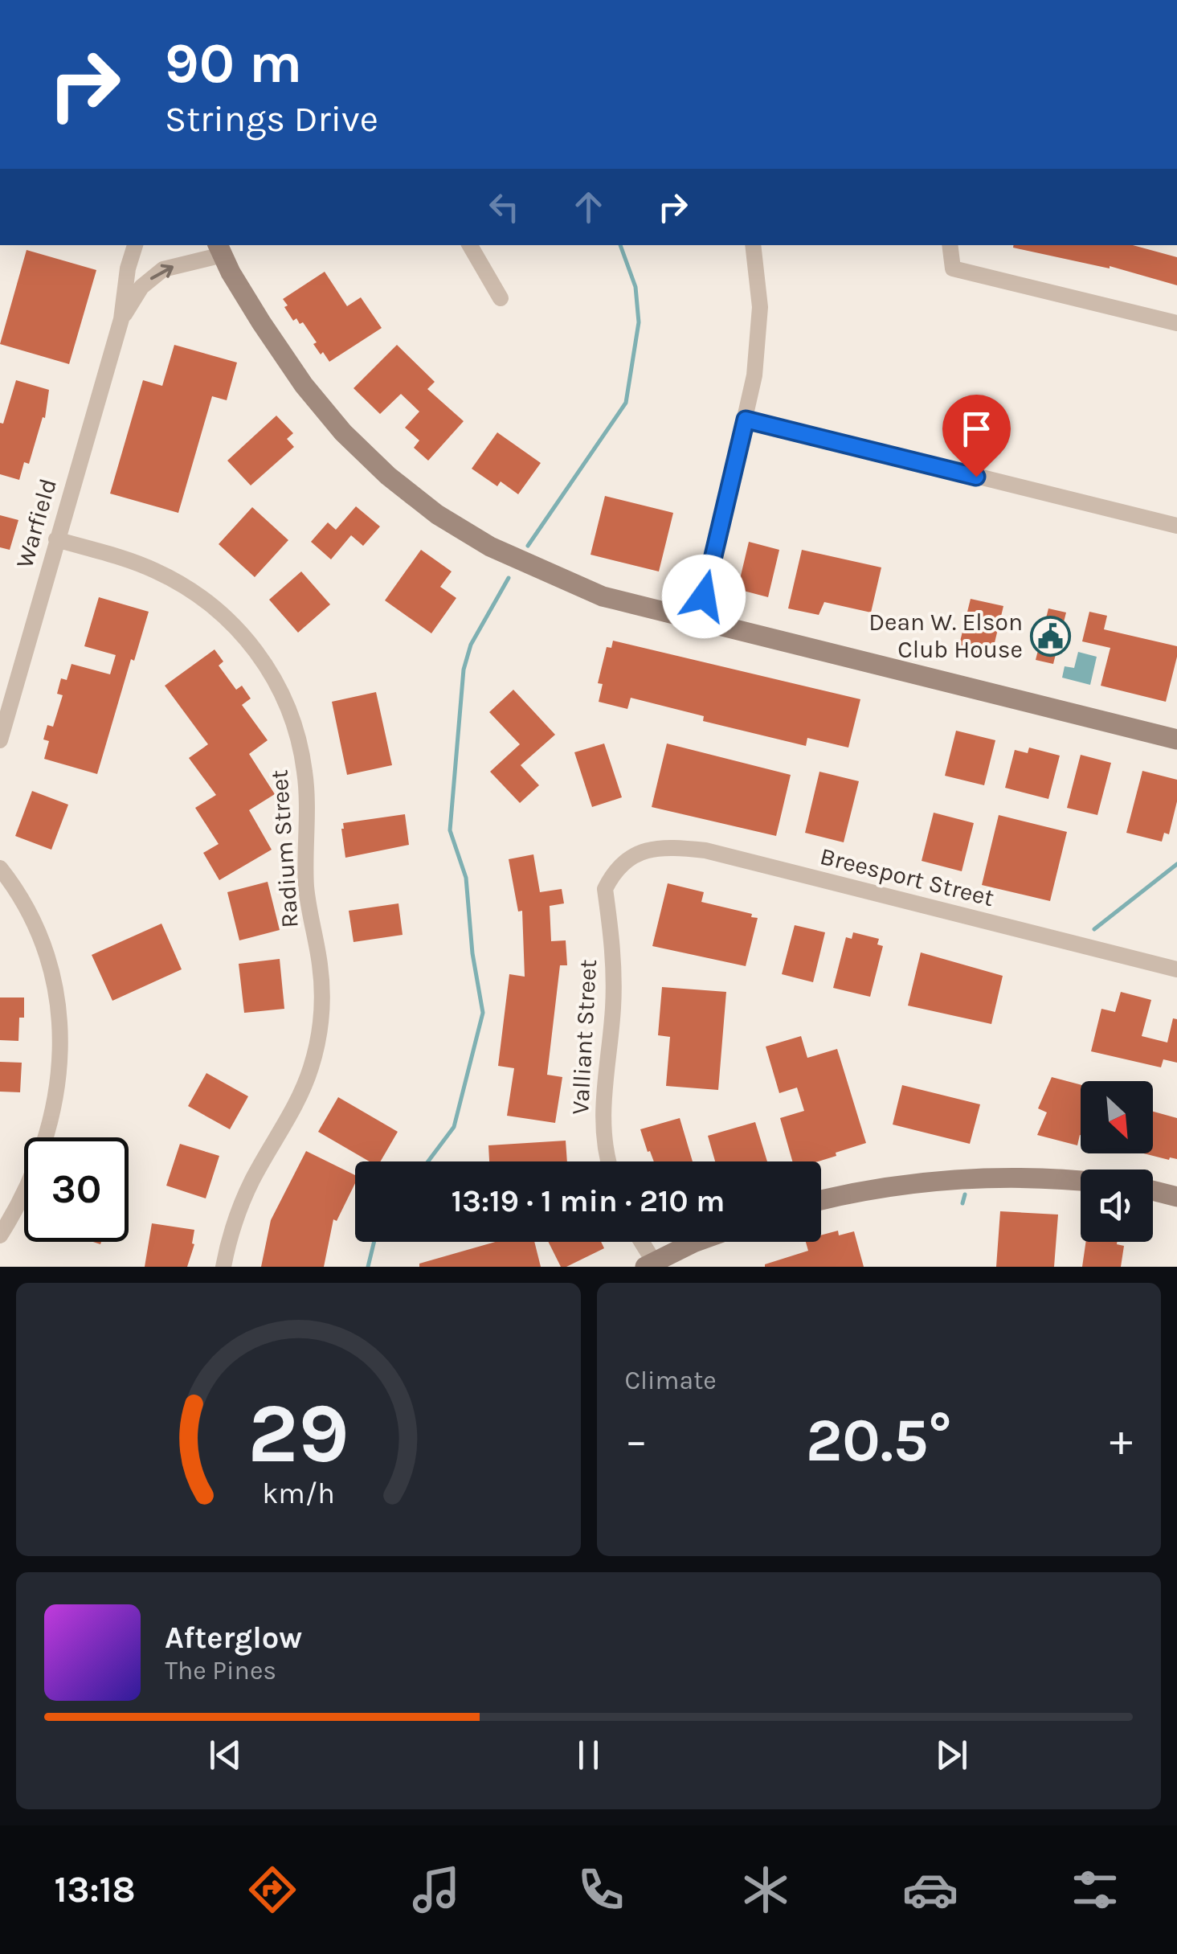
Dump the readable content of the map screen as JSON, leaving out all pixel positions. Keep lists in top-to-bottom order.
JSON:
{
  "streets": {
    "street": [
      "Warfield",
      "Radium Street",
      "Breesport Street",
      "Valliant Street"
    ]
  },
  "crossings": [
    ["Warfield", "Radium Street"],
    ["Breesport Street", "Valliant Street"]
  ],
  "places": {
    "public building": ["Dean W. Elson Club House"]
  },
  "north": "bottom right",
  "page": {
    "turn": ["90 m", "Strings Drive"],
    "limit": "30",
    "trip": "13:19 · 1 min · 210 m",
    "tile": "Climate",
    "heat": ["−", "20.5°", "+"],
    "song": ["Afterglow", "The Pines"],
    "tabs": "13:18",
    "gauge": ["29", "km/h"]
  }
}
